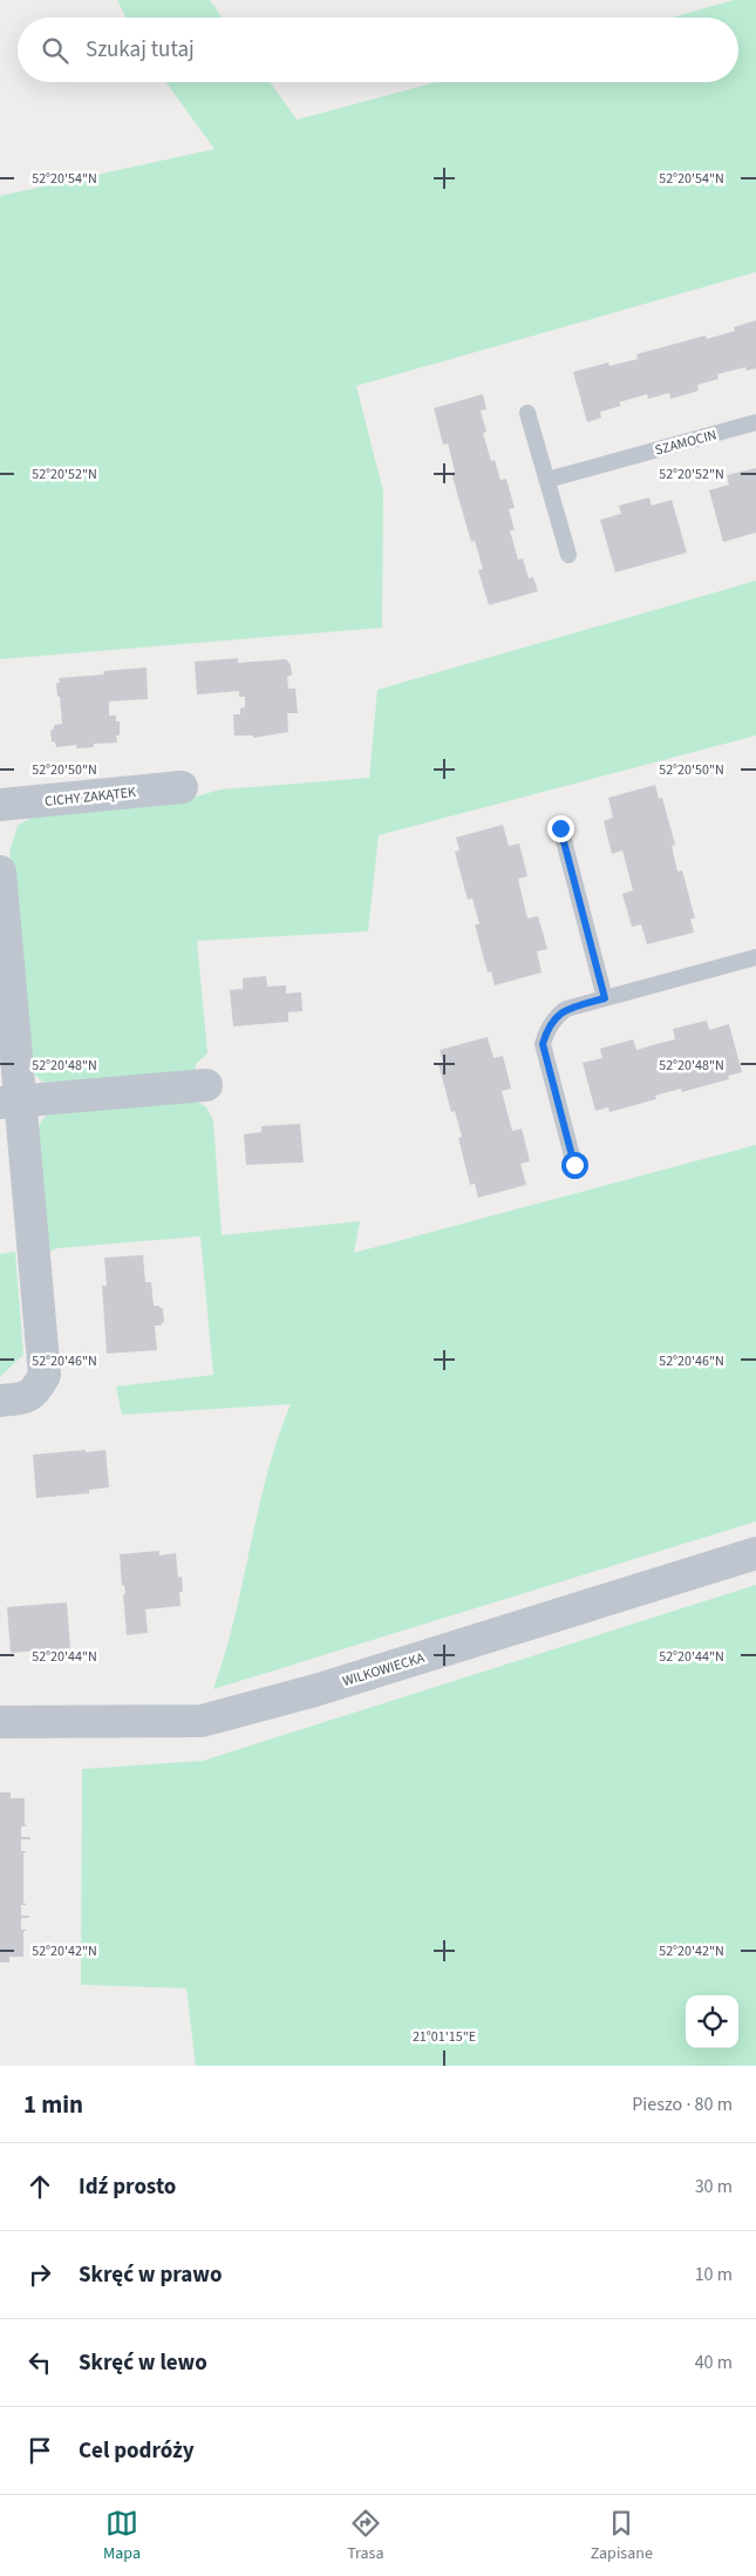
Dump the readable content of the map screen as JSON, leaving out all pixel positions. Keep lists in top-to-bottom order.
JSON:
{
  "streets": {
    "street": ["CICHY ZAKĄTEK", "WILKOWIECKA"],
    "lane": ["SZAMOCIN"]
  },
  "page": {
    "search": "Szukaj tutaj",
    "heading": ["1 min", "Pieszo · 80 m"],
    "list": [
      ["Idź prosto", "30 m"],
      ["Skręć w prawo", "10 m"],
      ["Skręć w lewo", "40 m"],
      "Cel podróży"
    ],
    "nav": ["Mapa", "Trasa", "Zapisane"]
  },
  "coordinates": [
    "52°20'54\"N",
    "52°20'52\"N",
    "52°20'50\"N",
    "52°20'48\"N",
    "52°20'46\"N",
    "52°20'44\"N",
    "52°20'42\"N",
    "21°01'15\"E"
  ]
}
